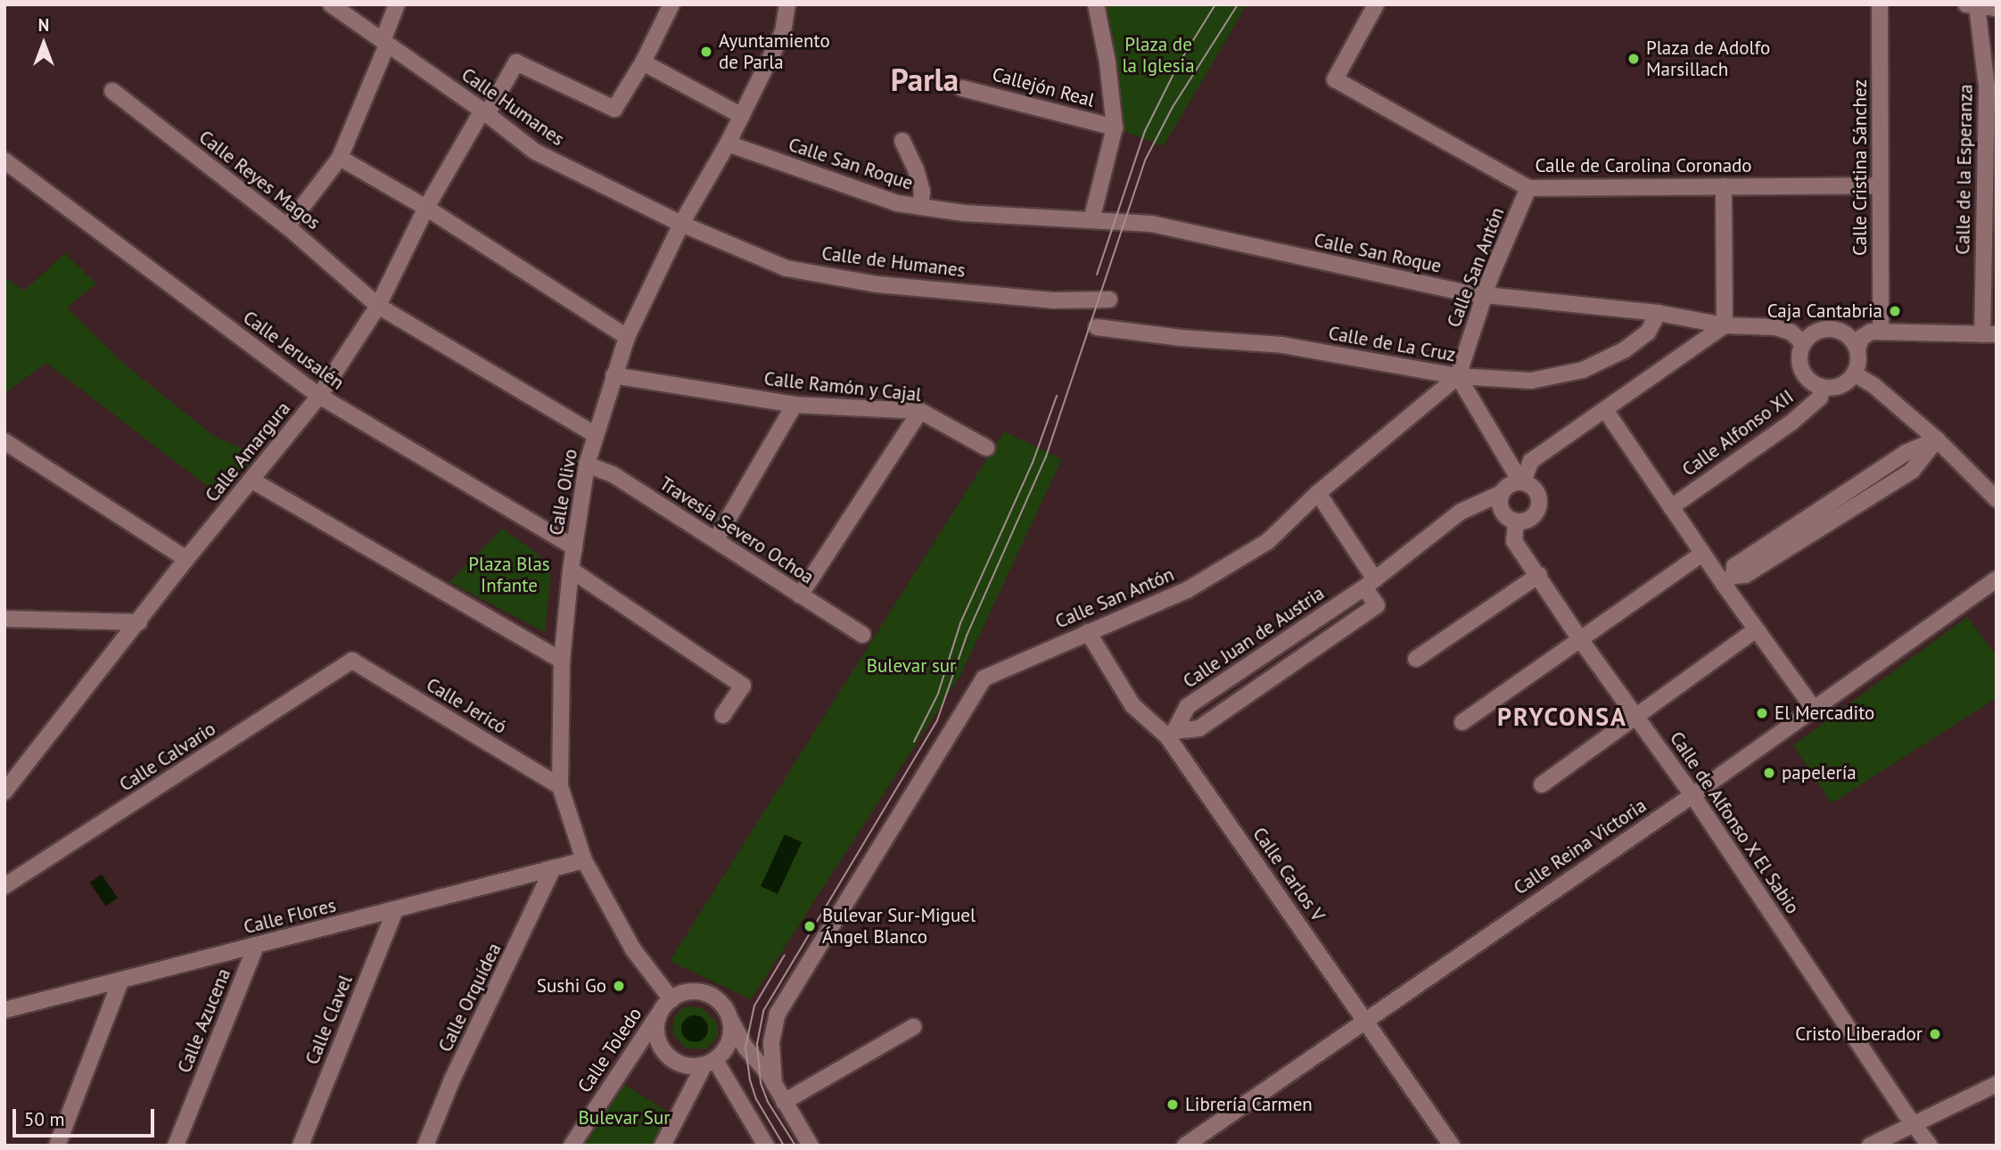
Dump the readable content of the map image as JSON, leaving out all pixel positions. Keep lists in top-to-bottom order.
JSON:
{
  "streets": {
    "street": [
      "Callejón Real",
      "Calle Humanes",
      "Calle San Roque",
      "Calle de Carolina Coronado",
      "Calle Cristina Sánchez",
      "Calle de la Esperanza",
      "Calle Reyes Magos",
      "Calle de Humanes",
      "Calle San Antón",
      "Calle de La Cruz",
      "Calle Jerusalén",
      "Calle Ramón y Cajal",
      "Calle Alfonso XII",
      "Calle Amargura",
      "Calle Olivo",
      "Travesía Severo Ochoa",
      "Calle Juan de Austria",
      "Calle Jericó",
      "Calle Calvario",
      "Calle de Alfonso X El Sabio",
      "Calle Reina Victoria",
      "Calle Carlos V",
      "Calle Flores",
      "Calle Orquídea",
      "Calle Clavel",
      "Calle Azucena",
      "Calle Toledo"
    ]
  },
  "crossings": [
    ["Calle Humanes", "Calle de Humanes"],
    ["Calle Humanes", "Calle Amargura"],
    ["Calle Humanes", "Calle Olivo"],
    ["Calle San Roque", "Calle San Antón"],
    ["Calle San Roque", "Calle de La Cruz"],
    ["Calle San Roque", "Calle Alfonso XII"],
    ["Calle San Roque", "Calle Olivo"],
    ["Calle de Carolina Coronado", "Calle Cristina Sánchez"],
    ["Calle de Carolina Coronado", "Calle San Antón"],
    ["Calle Reyes Magos", "Calle Amargura"],
    ["Calle de Humanes", "Calle Olivo"],
    ["Calle San Antón", "Calle de La Cruz"],
    ["Calle San Antón", "Calle Carlos V"],
    ["Calle Jerusalén", "Calle Amargura"],
    ["Calle Jerusalén", "Calle Olivo"],
    ["Calle Ramón y Cajal", "Calle Olivo"],
    ["Calle Olivo", "Travesía Severo Ochoa"],
    ["Calle Olivo", "Calle Jericó"],
    ["Calle Olivo", "Calle Flores"],
    ["Calle Olivo", "Calle Toledo"],
    ["Calle Juan de Austria", "Calle de Alfonso X El Sabio"],
    ["Calle Juan de Austria", "Calle Carlos V"],
    ["Calle Jericó", "Calle Calvario"],
    ["Calle de Alfonso X El Sabio", "Calle Reina Victoria"],
    ["Calle Reina Victoria", "Calle Carlos V"],
    ["Calle Flores", "Calle Orquídea"],
    ["Calle Flores", "Calle Clavel"],
    ["Calle Flores", "Calle Azucena"]
  ],
  "districts": ["Parla", "PRYCONSA"],
  "parks": [
    "Plaza de la Iglesia",
    "Plaza Blas Infante",
    "Bulevar sur",
    "Bulevar Sur"
  ],
  "places": [
    "Ayuntamiento de Parla",
    "Plaza de Adolfo Marsillach",
    "Caja Cantabria",
    "El Mercadito",
    "papelería",
    "Bulevar Sur-Miguel Ángel Blanco",
    "Sushi Go",
    "Cristo Liberador",
    "Librería Carmen"
  ],
  "scale_bar": "50 m",
  "north": "top"
}
